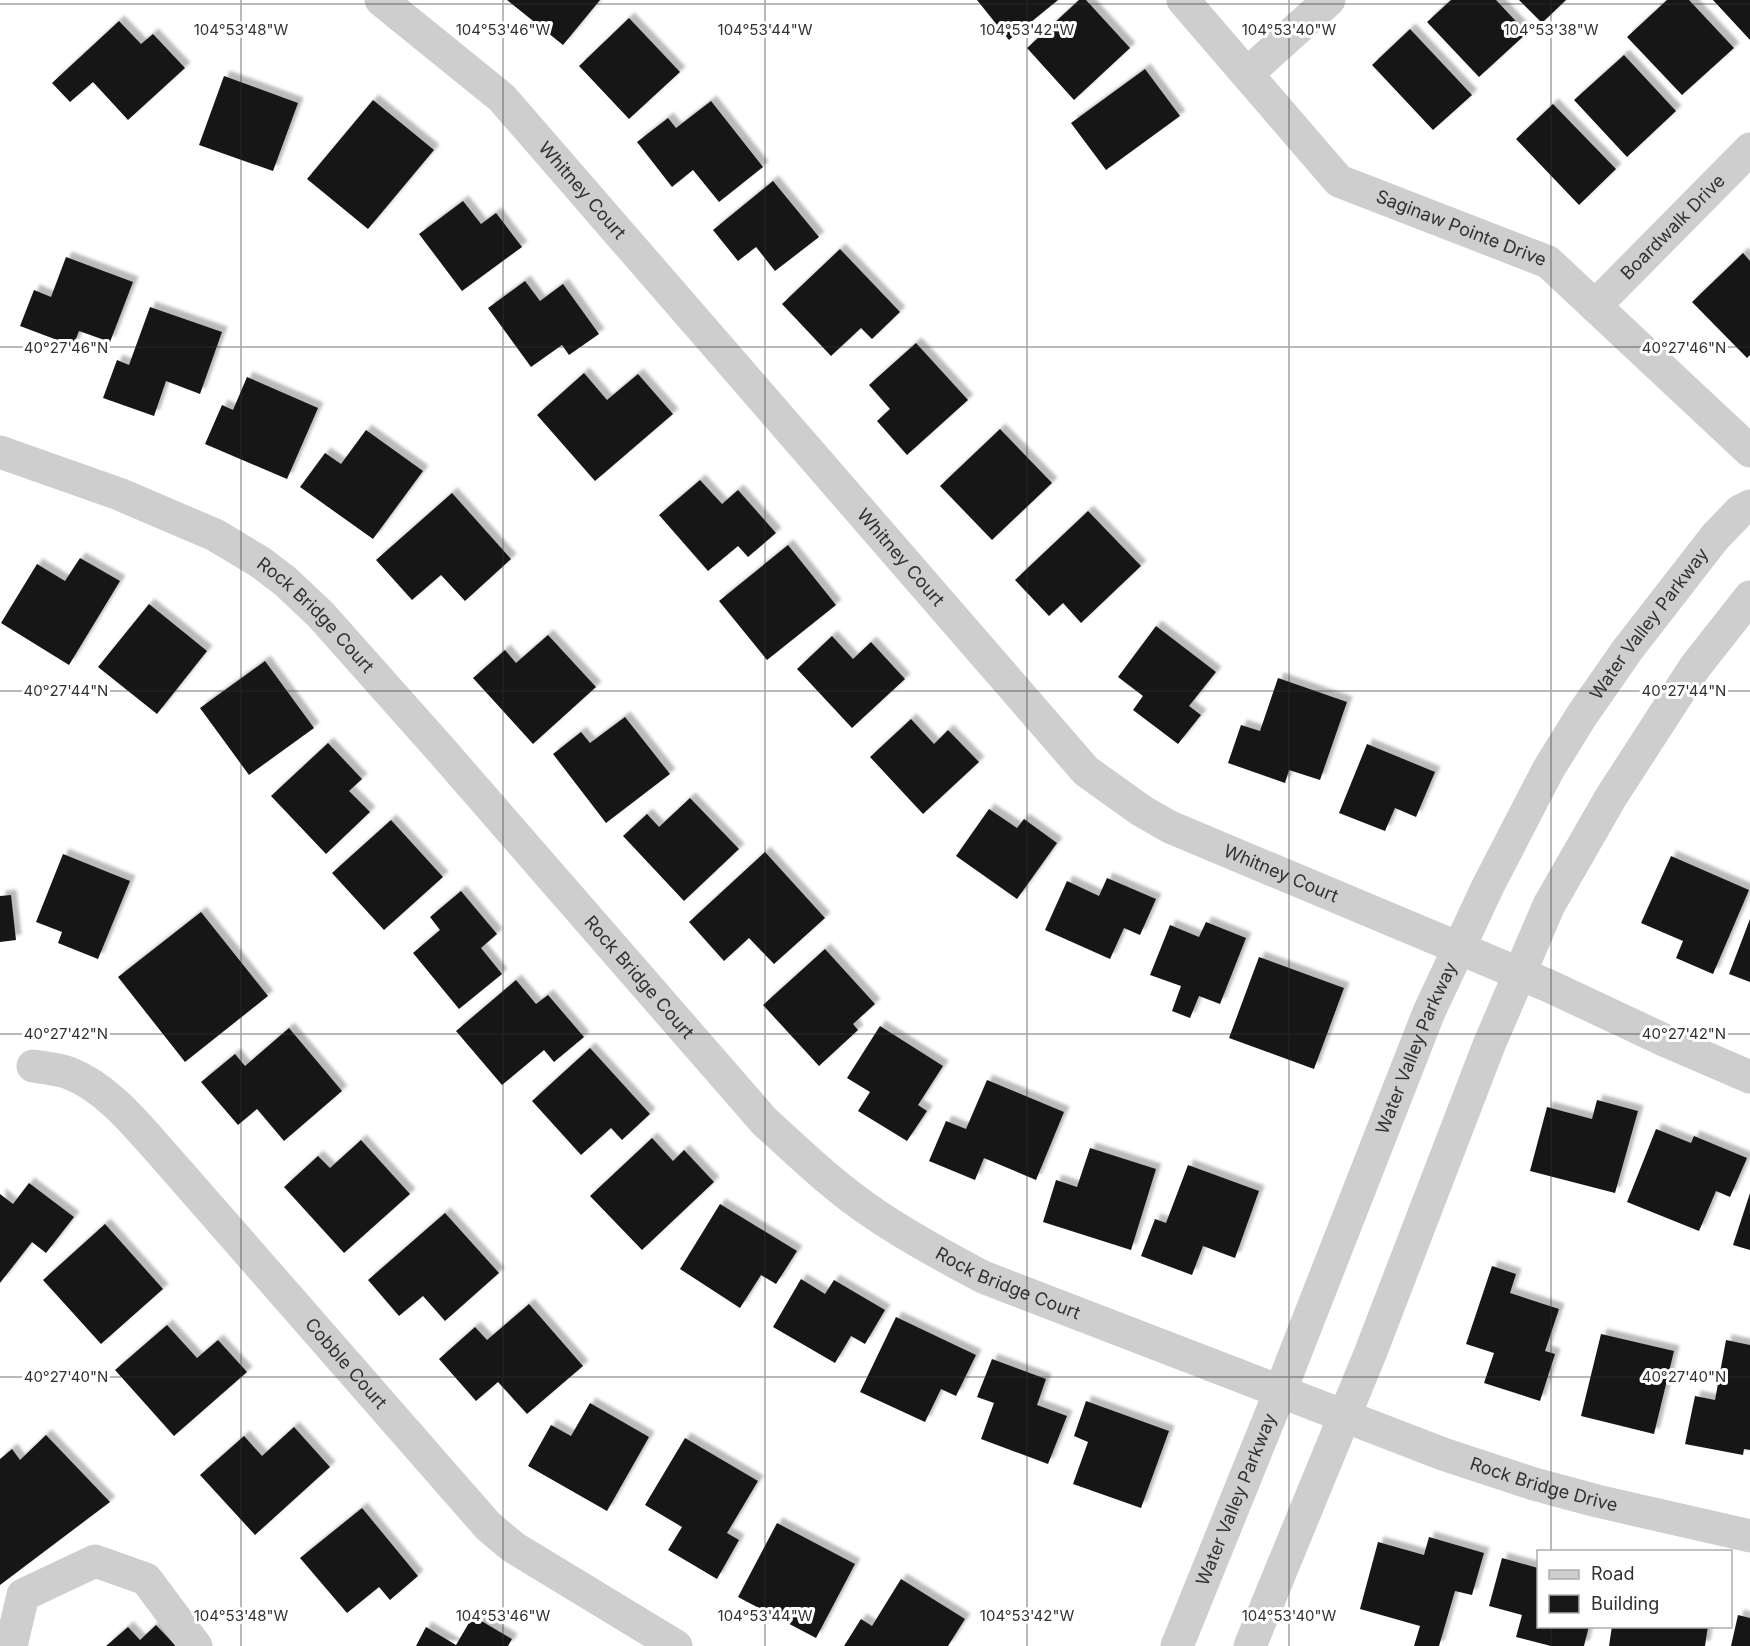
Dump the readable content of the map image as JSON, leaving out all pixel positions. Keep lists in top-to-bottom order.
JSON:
{
  "streets": {
    "street": [
      "Whitney Court",
      "Boardwalk Drive",
      "Saginaw Pointe Drive",
      "Rock Bridge Court",
      "Water Valley Parkway",
      "Cobble Court",
      "Rock Bridge Drive"
    ]
  },
  "crossings": [
    ["Whitney Court", "Water Valley Parkway"],
    ["Boardwalk Drive", "Saginaw Pointe Drive"],
    ["Rock Bridge Court", "Water Valley Parkway"],
    ["Rock Bridge Court", "Rock Bridge Drive"]
  ],
  "legend": ["Road", "Building"],
  "coordinates": [
    "104°53'48\"W",
    "104°53'46\"W",
    "104°53'44\"W",
    "104°53'42\"W",
    "104°53'40\"W",
    "104°53'38\"W",
    "40°27'46\"N",
    "40°27'44\"N",
    "40°27'42\"N",
    "40°27'40\"N"
  ]
}
